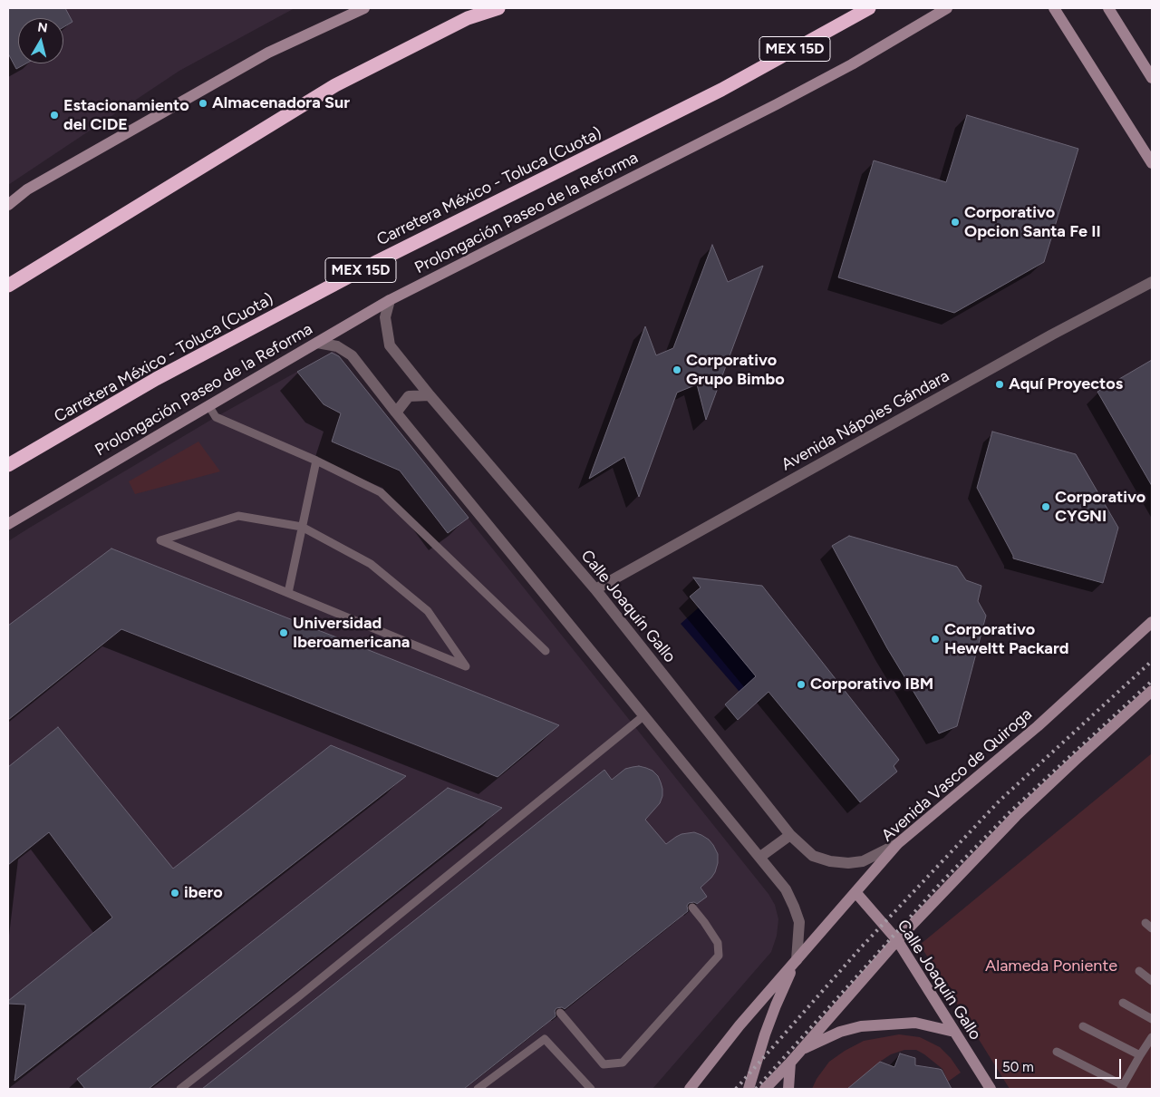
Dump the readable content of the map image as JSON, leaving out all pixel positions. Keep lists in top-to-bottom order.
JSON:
{
  "streets": {
    "highway": ["MEX 15D", "Carretera México - Toluca (Cuota)"],
    "main road": ["Prolongación Paseo de la Reforma", "Calle Joaquín Gallo", "Avenida Vasco de Quiroga"],
    "street": ["Avenida Nápoles Gándara"]
  },
  "crossings": [
    ["Prolongación Paseo de la Reforma", "Calle Joaquín Gallo"],
    ["Avenida Nápoles Gándara", "Calle Joaquín Gallo"],
    ["Calle Joaquín Gallo", "Avenida Vasco de Quiroga"]
  ],
  "parks": ["Alameda Poniente"],
  "places": [
    "Almacenadora Sur",
    "Estacionamiento del CIDE",
    "Corporativo Opcion Santa Fe II",
    "Corporativo Grupo Bimbo",
    "Aquí Proyectos",
    "Corporativo CYGNI",
    "Universidad Iberoamericana",
    "Corporativo Heweltt Packard",
    "Corporativo IBM",
    "ibero"
  ],
  "scale_bar": "50 m",
  "north": "top"
}
